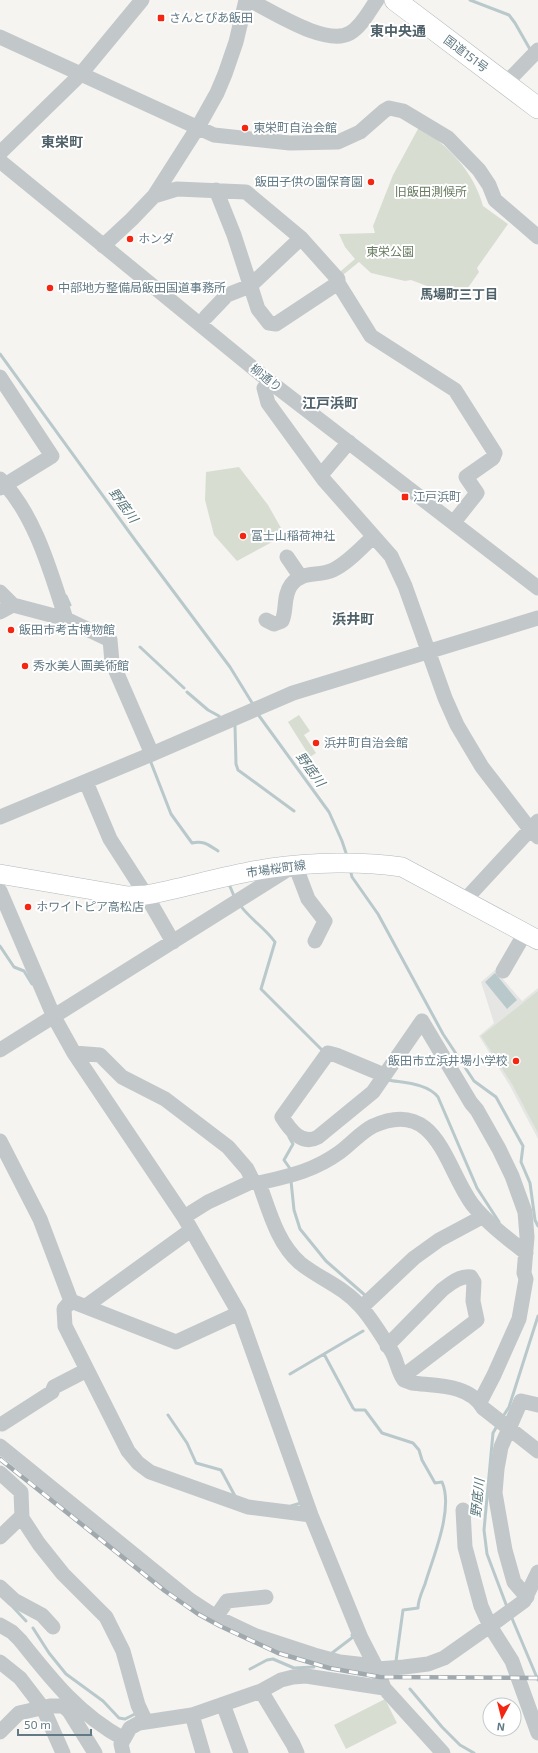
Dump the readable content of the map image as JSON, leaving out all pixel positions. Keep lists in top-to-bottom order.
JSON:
{
  "streets": {
    "highway": ["国道151号"],
    "main road": ["市場桜町線"],
    "street": ["柳通り"]
  },
  "districts": [
    "東中央通",
    "東栄町",
    "馬場町三丁目",
    "江戸浜町",
    "浜井町"
  ],
  "water": ["野底川"],
  "parks": ["旧飯田測候所", "東栄公園"],
  "places": {
    "transit": ["さんとぴあ飯田", "江戸浜町"],
    "other": [
      "東栄町自治会館",
      "飯田子供の園保育園",
      "ホンダ",
      "中部地方整備局飯田国道事務所",
      "冨士山稲荷神社",
      "飯田市考古博物館",
      "秀水美人画美術館",
      "浜井町自治会館",
      "ホワイトピア高松店",
      "飯田市立浜井場小学校"
    ]
  },
  "scale_bar": "50 m",
  "north": "bottom"
}
